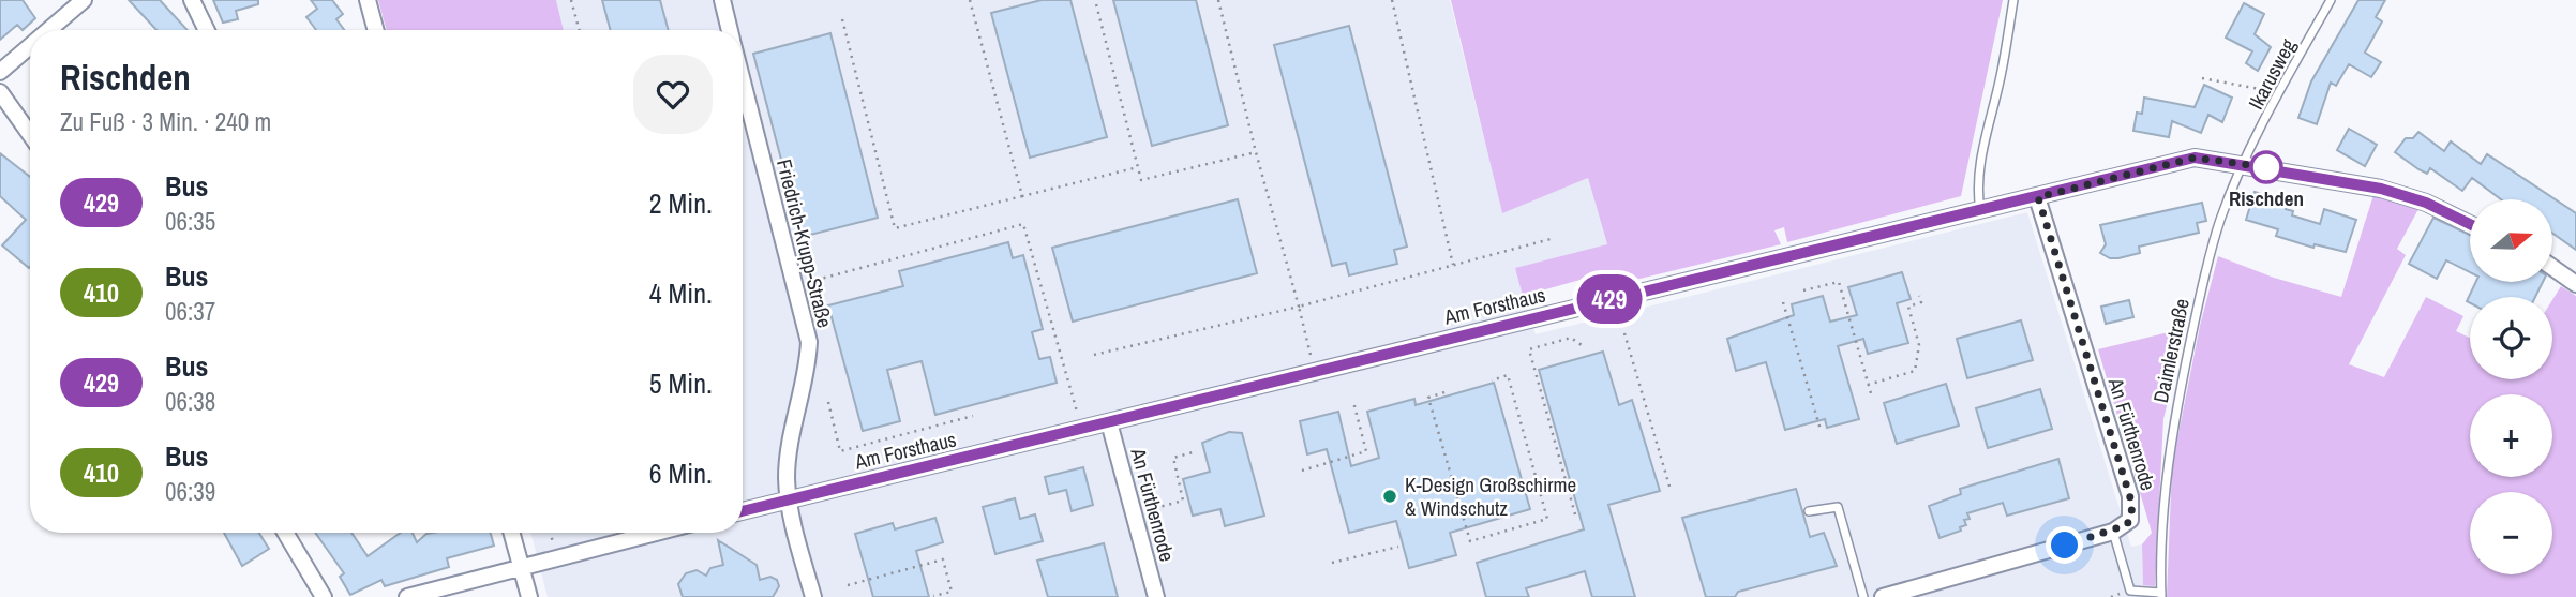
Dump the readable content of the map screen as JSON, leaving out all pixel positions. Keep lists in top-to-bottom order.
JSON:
{
  "streets": {
    "street": ["Friedrich-Krupp-Straße", "Am Forsthaus", "An Fürthenrode"],
    "lane": ["Ikarusweg", "Daimlerstraße"]
  },
  "crossings": [
    ["Ikarusweg", "Am Forsthaus"],
    ["Ikarusweg", "Daimlerstraße"],
    ["Friedrich-Krupp-Straße", "Am Forsthaus"],
    ["Am Forsthaus", "Daimlerstraße"],
    ["Am Forsthaus", "An Fürthenrode"]
  ],
  "places": ["Rischden", "K-Design Großschirme & Windschutz"],
  "lines": ["bus line 429"],
  "north": "right",
  "page": {
    "on_map": "429",
    "heading": ["Rischden", "Zu Fuß · 3 Min. · 240 m"],
    "list": [
      {
        "mark": "429",
        "name": "Bus",
        "note": "06:35",
        "value": "2 Min."
      },
      {
        "mark": "410",
        "name": "Bus",
        "note": "06:37",
        "value": "4 Min."
      },
      {
        "mark": "429",
        "name": "Bus",
        "note": "06:38",
        "value": "5 Min."
      },
      {
        "mark": "410",
        "name": "Bus",
        "note": "06:39",
        "value": "6 Min."
      }
    ],
    "map_buttons": ["+", "−"]
  }
}
